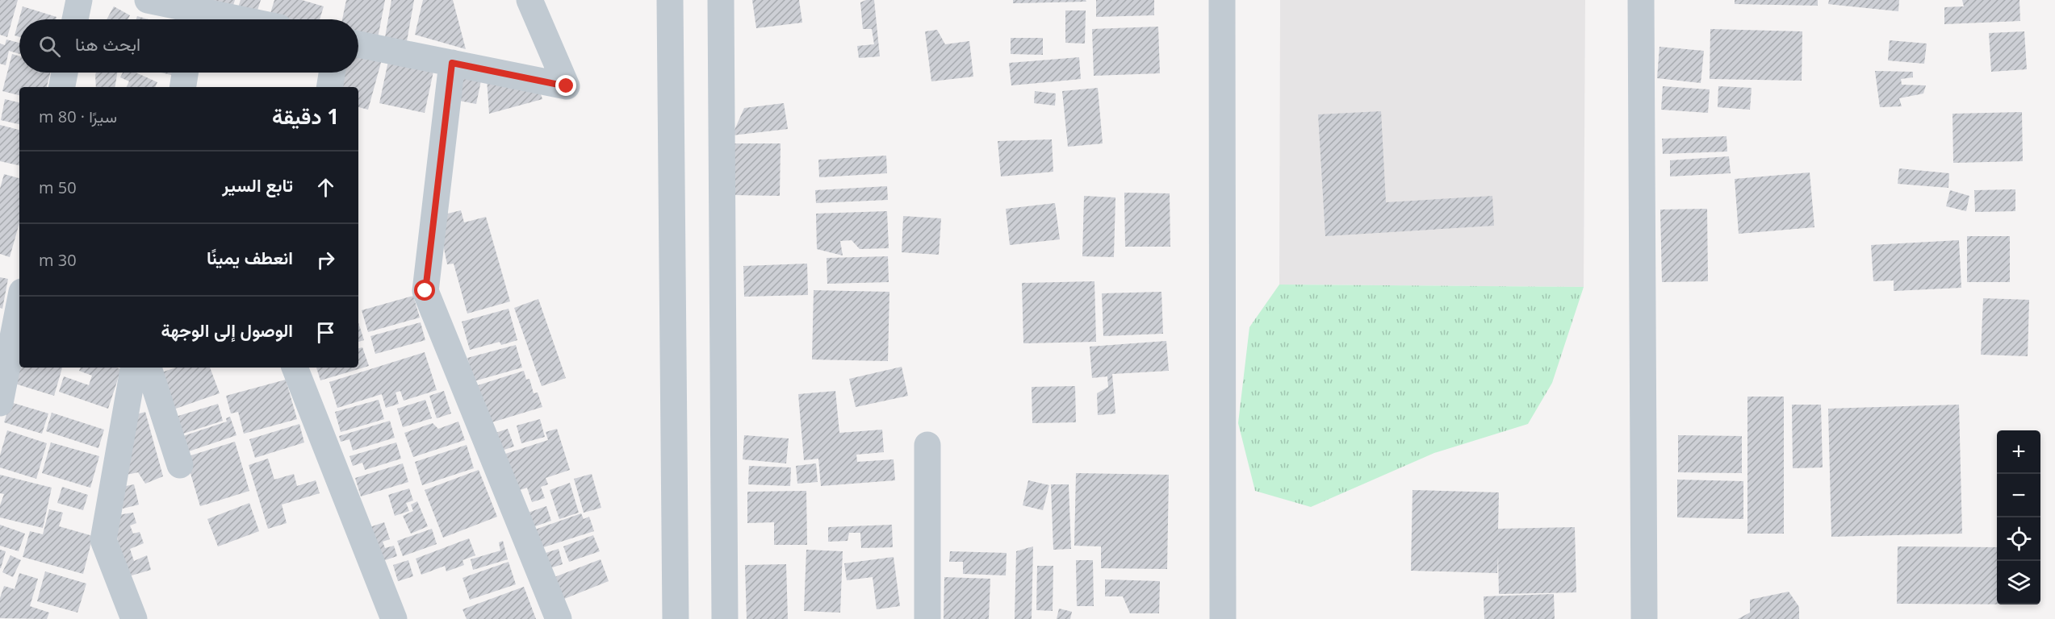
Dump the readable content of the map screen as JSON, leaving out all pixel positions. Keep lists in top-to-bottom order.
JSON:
{
  "page": {
    "search": "ابحث هنا",
    "heading": ["1 دقيقة", "سيرًا · 80 m"],
    "list": [
      ["تابع السير", "50 m"],
      ["انعطف يمينًا", "30 m"],
      "الوصول إلى الوجهة"
    ],
    "map_buttons": ["+", "−"]
  }
}
